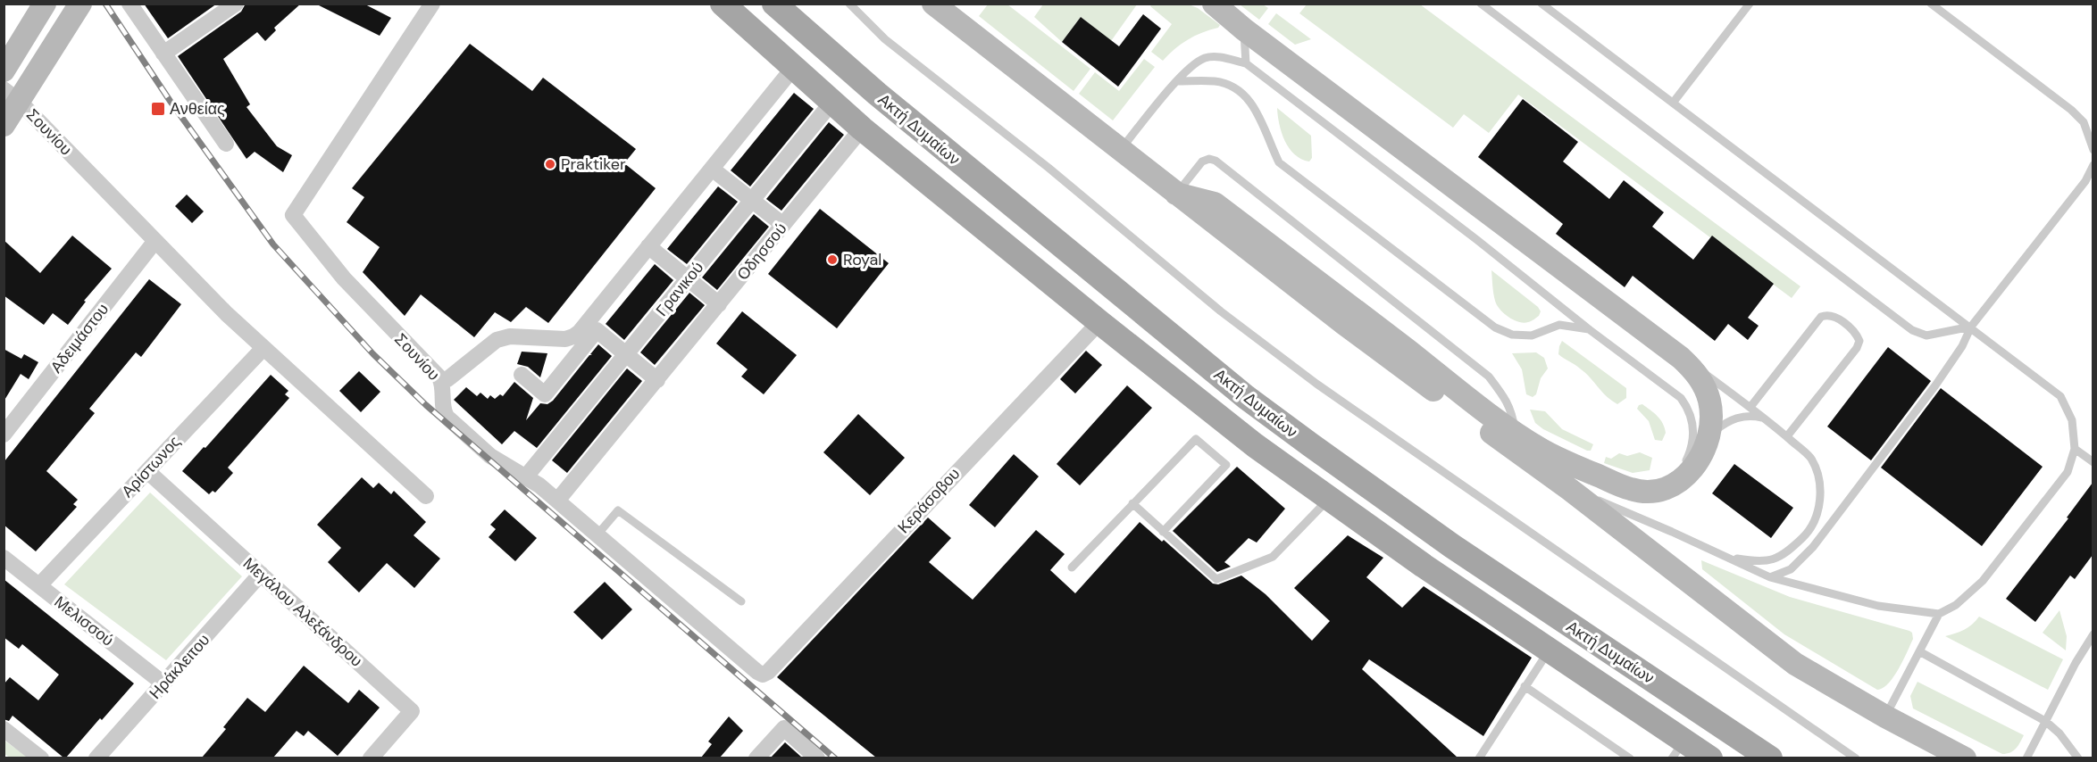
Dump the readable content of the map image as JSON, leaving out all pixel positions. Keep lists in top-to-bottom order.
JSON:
{
  "streets": {
    "main road": ["Ακτή Δυμαίων"],
    "street": [
      "Σουνίου",
      "Οδησσού",
      "Γρανικού",
      "Αδειμάστου",
      "Αρίστωνος",
      "Κεράσοβου",
      "Μεγάλου Αλεξάνδρου",
      "Μελισσού",
      "Ηράκλειτου"
    ]
  },
  "crossings": [
    ["Ακτή Δυμαίων", "Οδησσού"],
    ["Ακτή Δυμαίων", "Γρανικού"],
    ["Ακτή Δυμαίων", "Κεράσοβου"],
    ["Σουνίου", "Οδησσού"],
    ["Σουνίου", "Γρανικού"],
    ["Σουνίου", "Αδειμάστου"],
    ["Σουνίου", "Αρίστωνος"],
    ["Σουνίου", "Κεράσοβου"],
    ["Αρίστωνος", "Μεγάλου Αλεξάνδρου"],
    ["Αρίστωνος", "Μελισσού"],
    ["Μεγάλου Αλεξάνδρου", "Ηράκλειτου"],
    ["Μελισσού", "Ηράκλειτου"]
  ],
  "places": {
    "transit": ["Ανθείας"],
    "other": ["Praktiker", "Royal"]
  }
}
